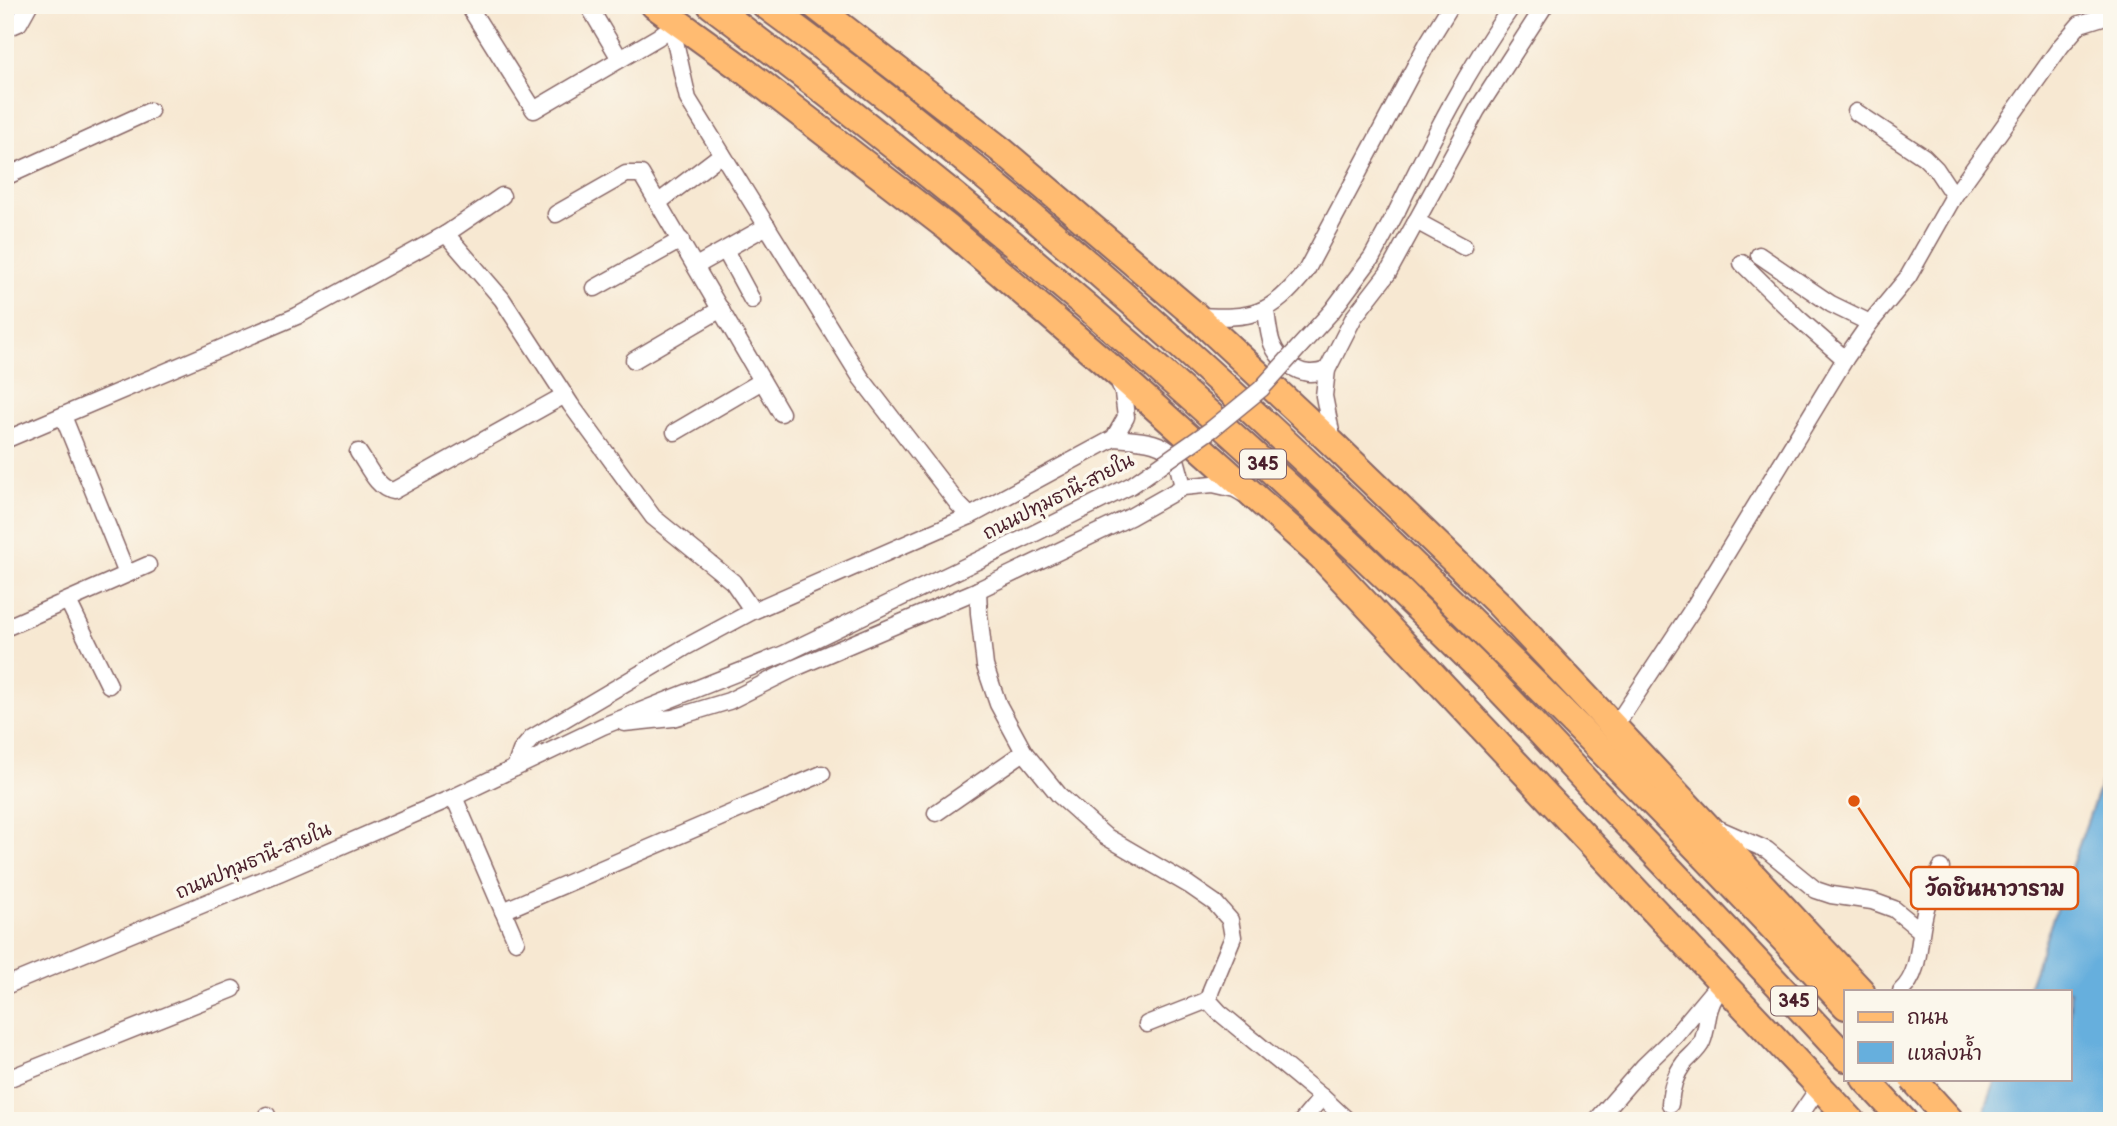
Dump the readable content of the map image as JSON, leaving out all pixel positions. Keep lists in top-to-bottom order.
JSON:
{
  "streets": {
    "main road": ["345"],
    "street": ["ถนนปทุมธานี-สายใน"]
  },
  "places": ["วัดชินนาวาราม"],
  "legend": ["ถนน", "แหล่งน้ำ"]
}
